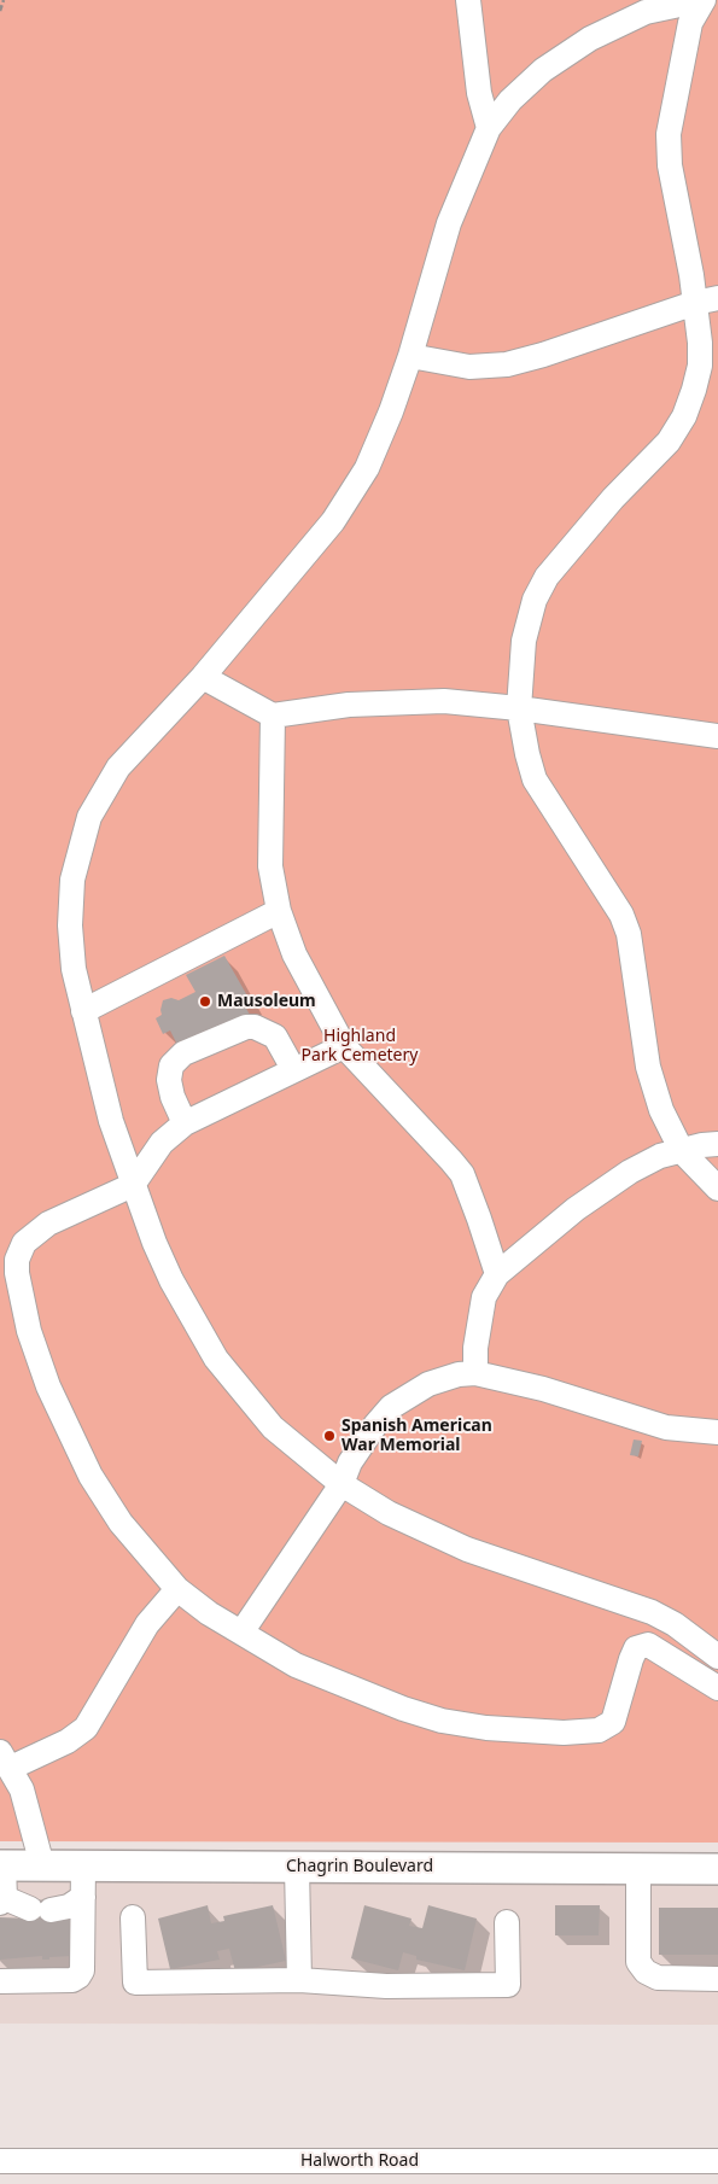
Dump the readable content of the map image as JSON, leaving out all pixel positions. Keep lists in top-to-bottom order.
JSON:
{
  "streets": {
    "main road": ["Chagrin Boulevard"],
    "street": ["Halworth Road"]
  },
  "parks": ["Highland Park Cemetery"],
  "places": ["Mausoleum", "Spanish American War Memorial"]
}
